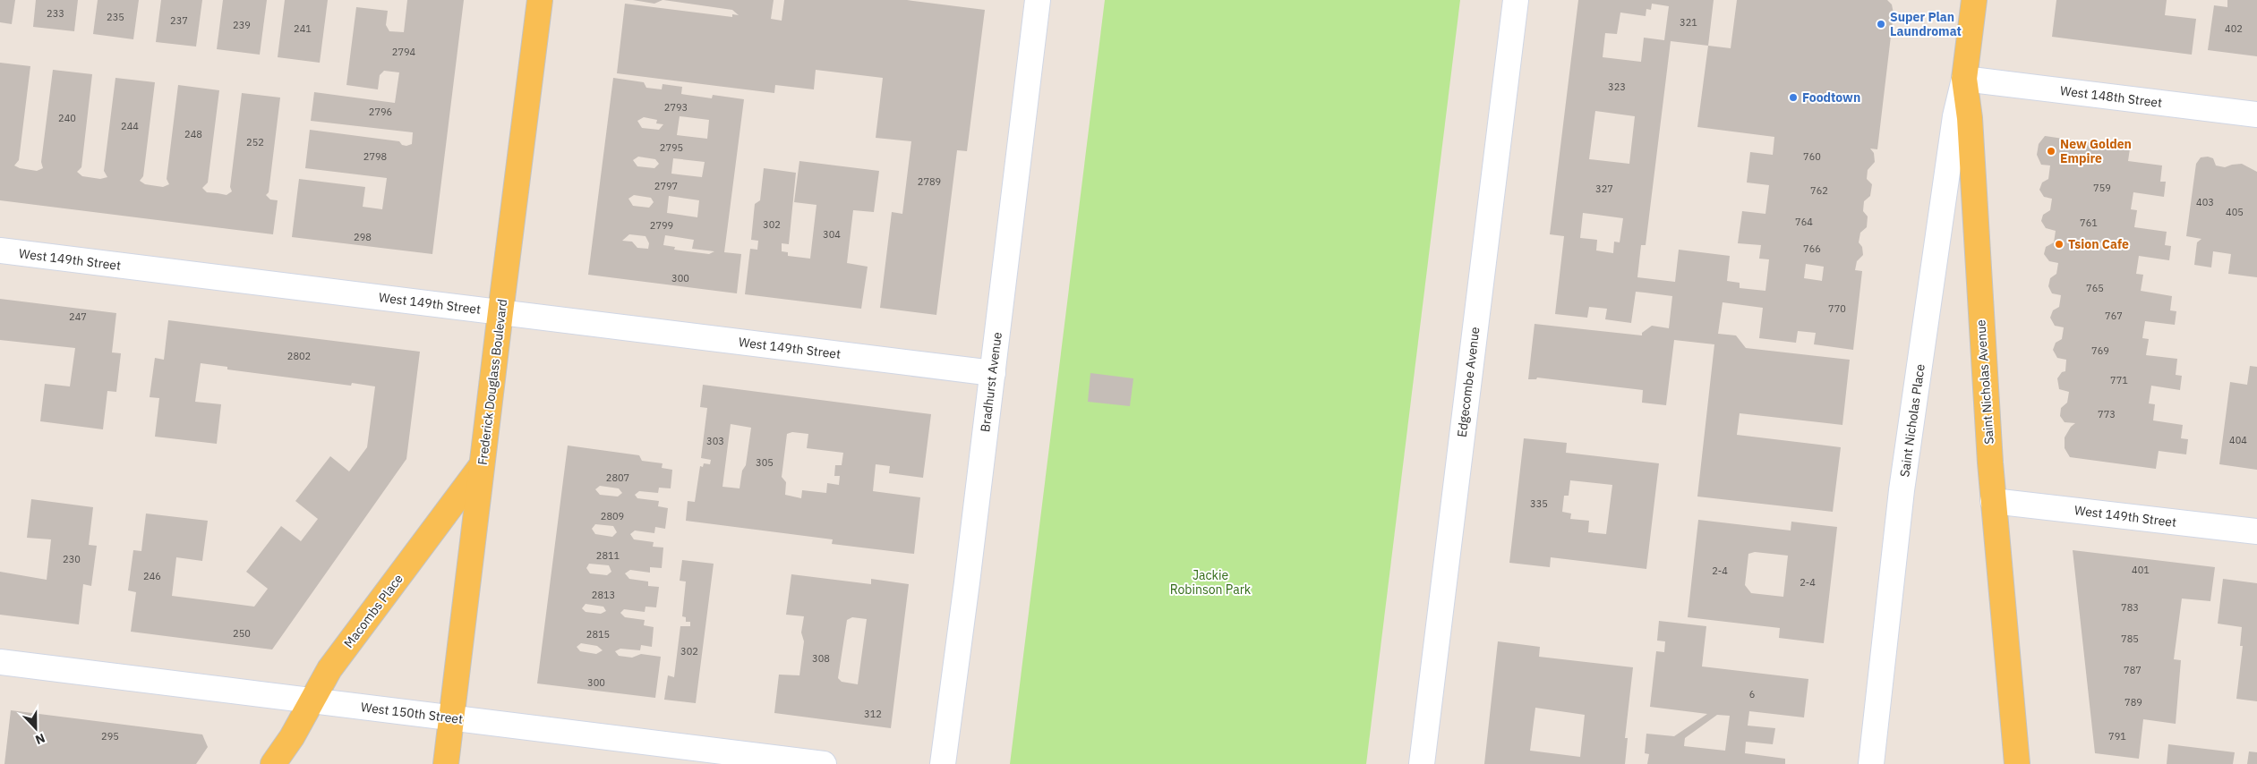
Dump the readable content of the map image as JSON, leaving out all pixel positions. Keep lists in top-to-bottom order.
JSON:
{
  "streets": {
    "main road": ["Frederick Douglass Boulevard", "Saint Nicholas Avenue", "Macombs Place"],
    "street": [
      "West 148th Street",
      "West 149th Street",
      "Bradhurst Avenue",
      "Edgecombe Avenue",
      "Saint Nicholas Place",
      "West 150th Street"
    ]
  },
  "crossings": [
    ["West 148th Street", "Saint Nicholas Avenue"],
    ["West 148th Street", "Saint Nicholas Place"],
    ["West 149th Street", "Frederick Douglass Boulevard"],
    ["West 149th Street", "Bradhurst Avenue"],
    ["West 149th Street", "Saint Nicholas Avenue"],
    ["Frederick Douglass Boulevard", "Macombs Place"],
    ["Frederick Douglass Boulevard", "West 150th Street"],
    ["Saint Nicholas Avenue", "Saint Nicholas Place"],
    ["Macombs Place", "West 150th Street"]
  ],
  "parks": ["Jackie Robinson Park"],
  "places": [
    "Super Plan Laundromat",
    "Foodtown",
    "New Golden Empire",
    "Tsion Cafe"
  ],
  "house_numbers": [
    "233",
    "235",
    "237",
    "321",
    "239",
    "241",
    "402",
    "2794",
    "323",
    "2793",
    "2796",
    "240",
    "244",
    "248",
    "252",
    "2795",
    "2798",
    "760",
    "2789",
    "2797",
    "759",
    "327",
    "762",
    "403",
    "405",
    "764",
    "761",
    "302",
    "2799",
    "304",
    "298",
    "766",
    "300",
    "765",
    "770",
    "767",
    "247",
    "769",
    "2802",
    "771",
    "773",
    "404",
    "303",
    "305",
    "2807",
    "335",
    "2809",
    "2811",
    "230",
    "401",
    "2-4",
    "246",
    "2-4",
    "2813",
    "783",
    "250",
    "2815",
    "785",
    "302",
    "308",
    "787",
    "300",
    "6",
    "789",
    "312",
    "295",
    "791"
  ],
  "north": "bottom"
}
